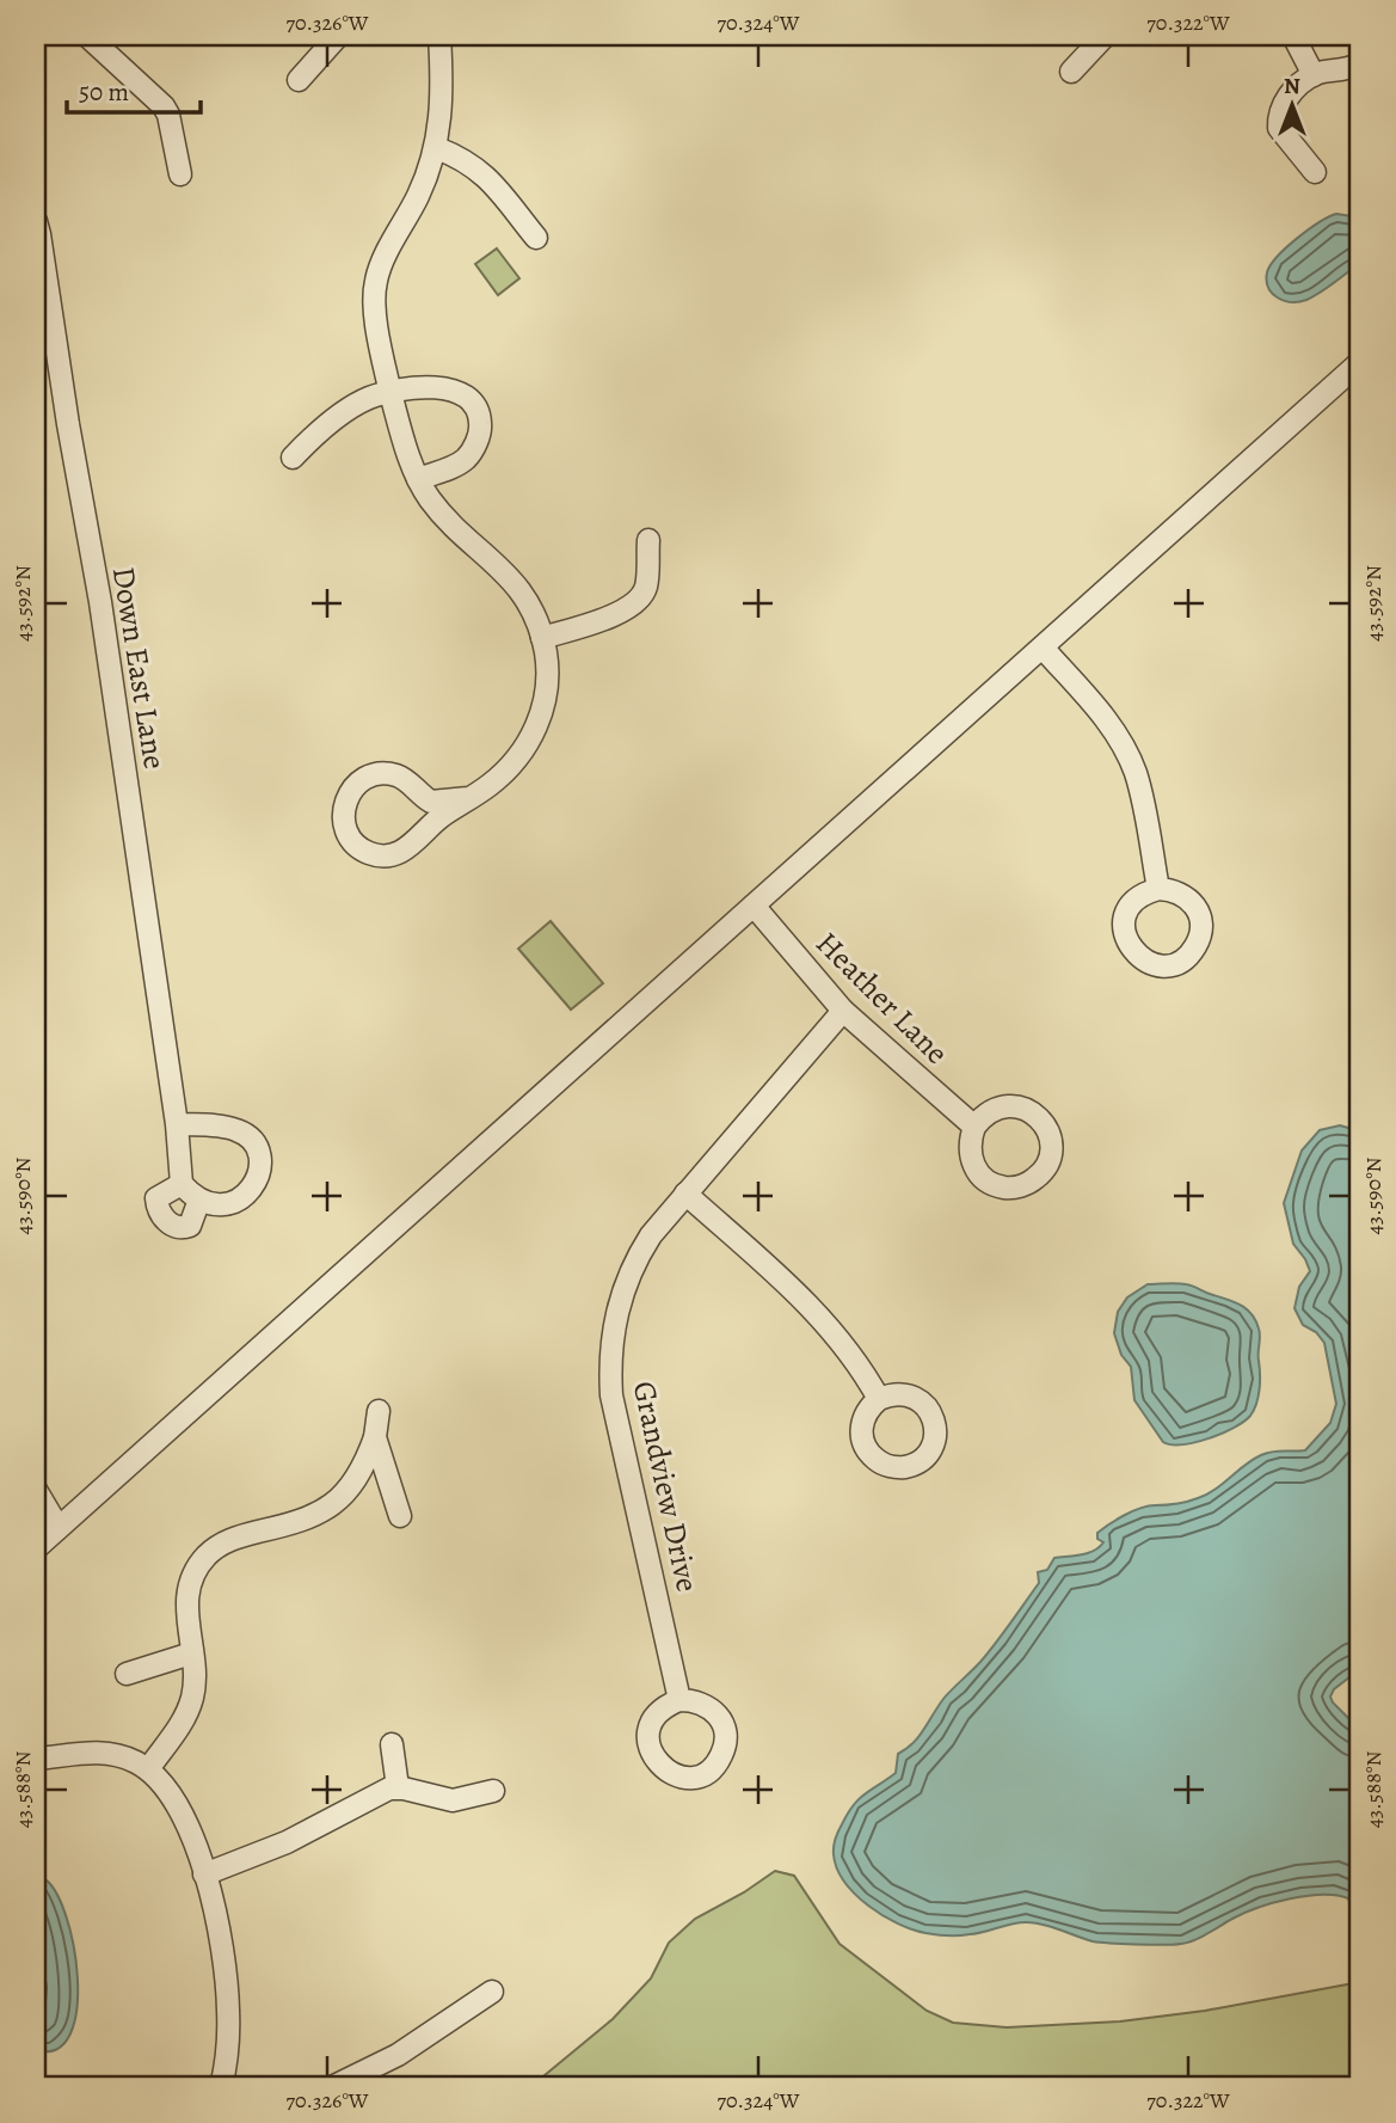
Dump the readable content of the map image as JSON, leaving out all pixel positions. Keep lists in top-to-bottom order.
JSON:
{
  "streets": {
    "street": ["Down East Lane", "Heather Lane", "Grandview Drive"]
  },
  "crossings": [
    ["Heather Lane", "Grandview Drive"]
  ],
  "scale_bar": "50 m",
  "north": "top",
  "coordinates": [
    "70.326°W",
    "70.324°W",
    "70.322°W",
    "43.592°N",
    "43.590°N",
    "43.588°N"
  ]
}
